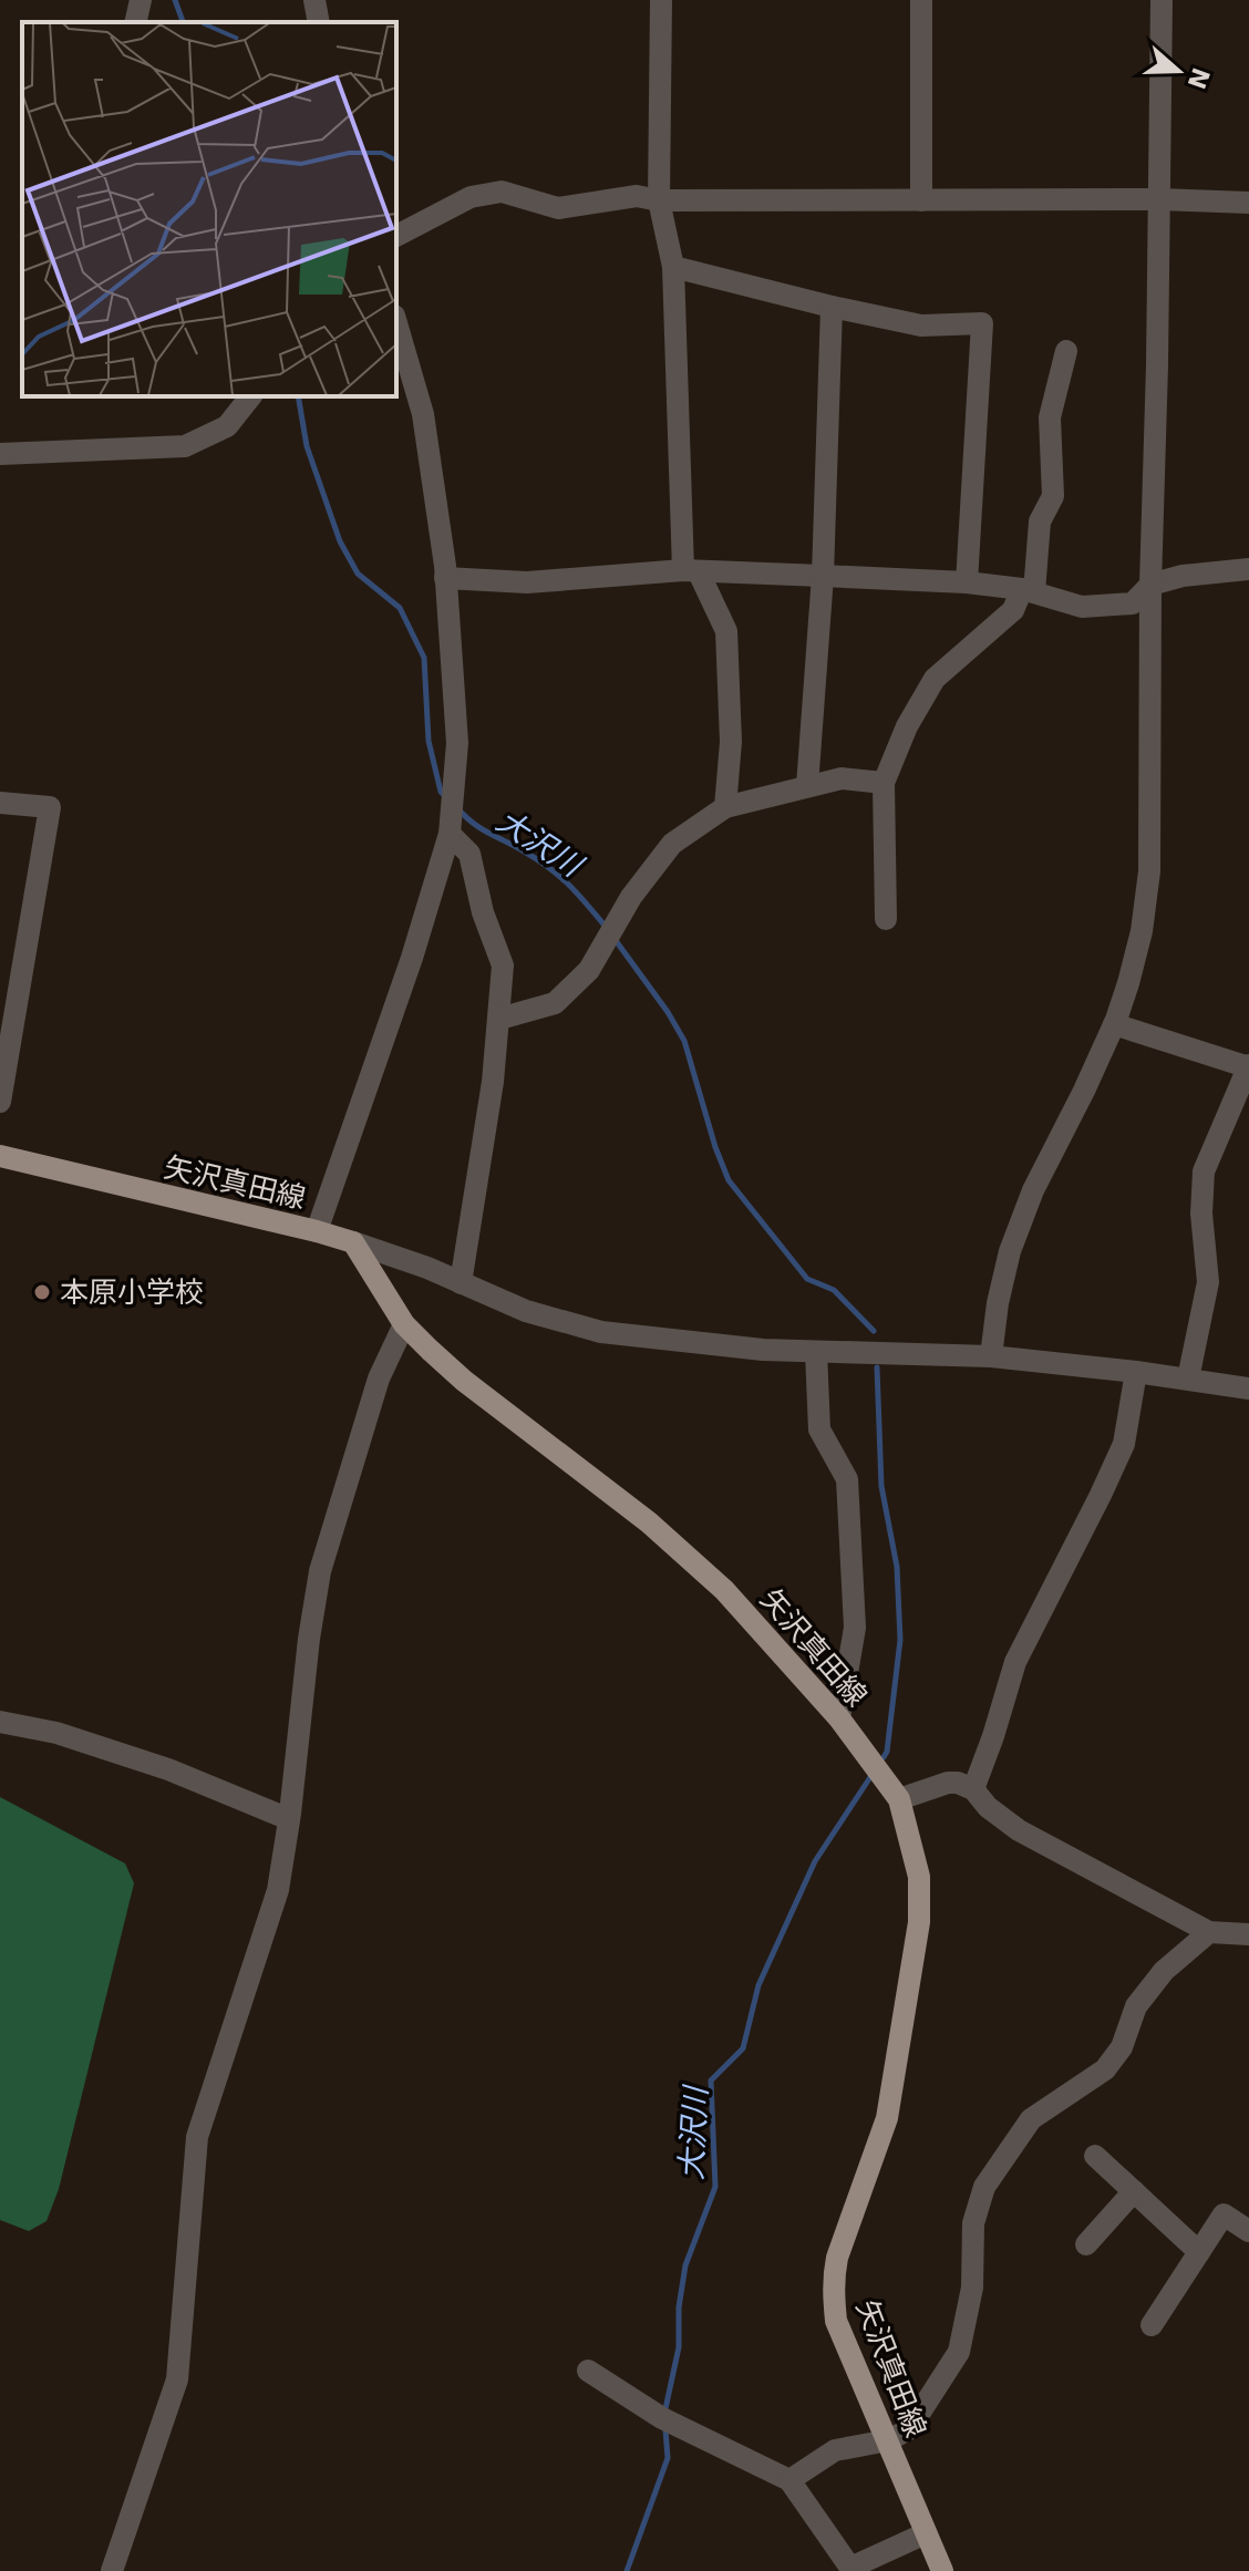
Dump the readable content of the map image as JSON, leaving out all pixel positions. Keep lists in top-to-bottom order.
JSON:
{
  "streets": {
    "main road": ["矢沢真田線"]
  },
  "water": ["大沢川"],
  "places": ["本原小学校"],
  "north": "right"
}
